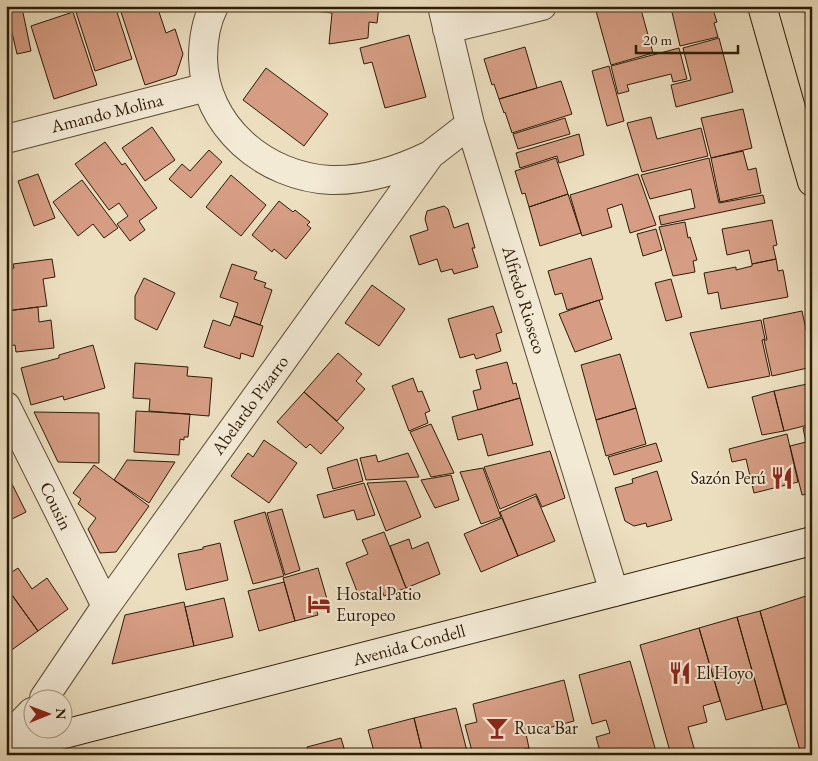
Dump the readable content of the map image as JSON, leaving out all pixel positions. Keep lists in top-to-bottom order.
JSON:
{
  "streets": {
    "street": [
      "Amando Molina",
      "Alfredo Rioseco",
      "Abelardo Pizarro",
      "Cousin",
      "Avenida Condell"
    ]
  },
  "crossings": [
    ["Alfredo Rioseco", "Abelardo Pizarro"],
    ["Alfredo Rioseco", "Avenida Condell"],
    ["Abelardo Pizarro", "Cousin"]
  ],
  "places": {
    "restaurant": ["Sazón Perú", "El Hoyo"],
    "hotel": ["Hostal Patio Europeo"],
    "bar": ["Ruca Bar"]
  },
  "scale_bar": "20 m",
  "north": "right"
}
